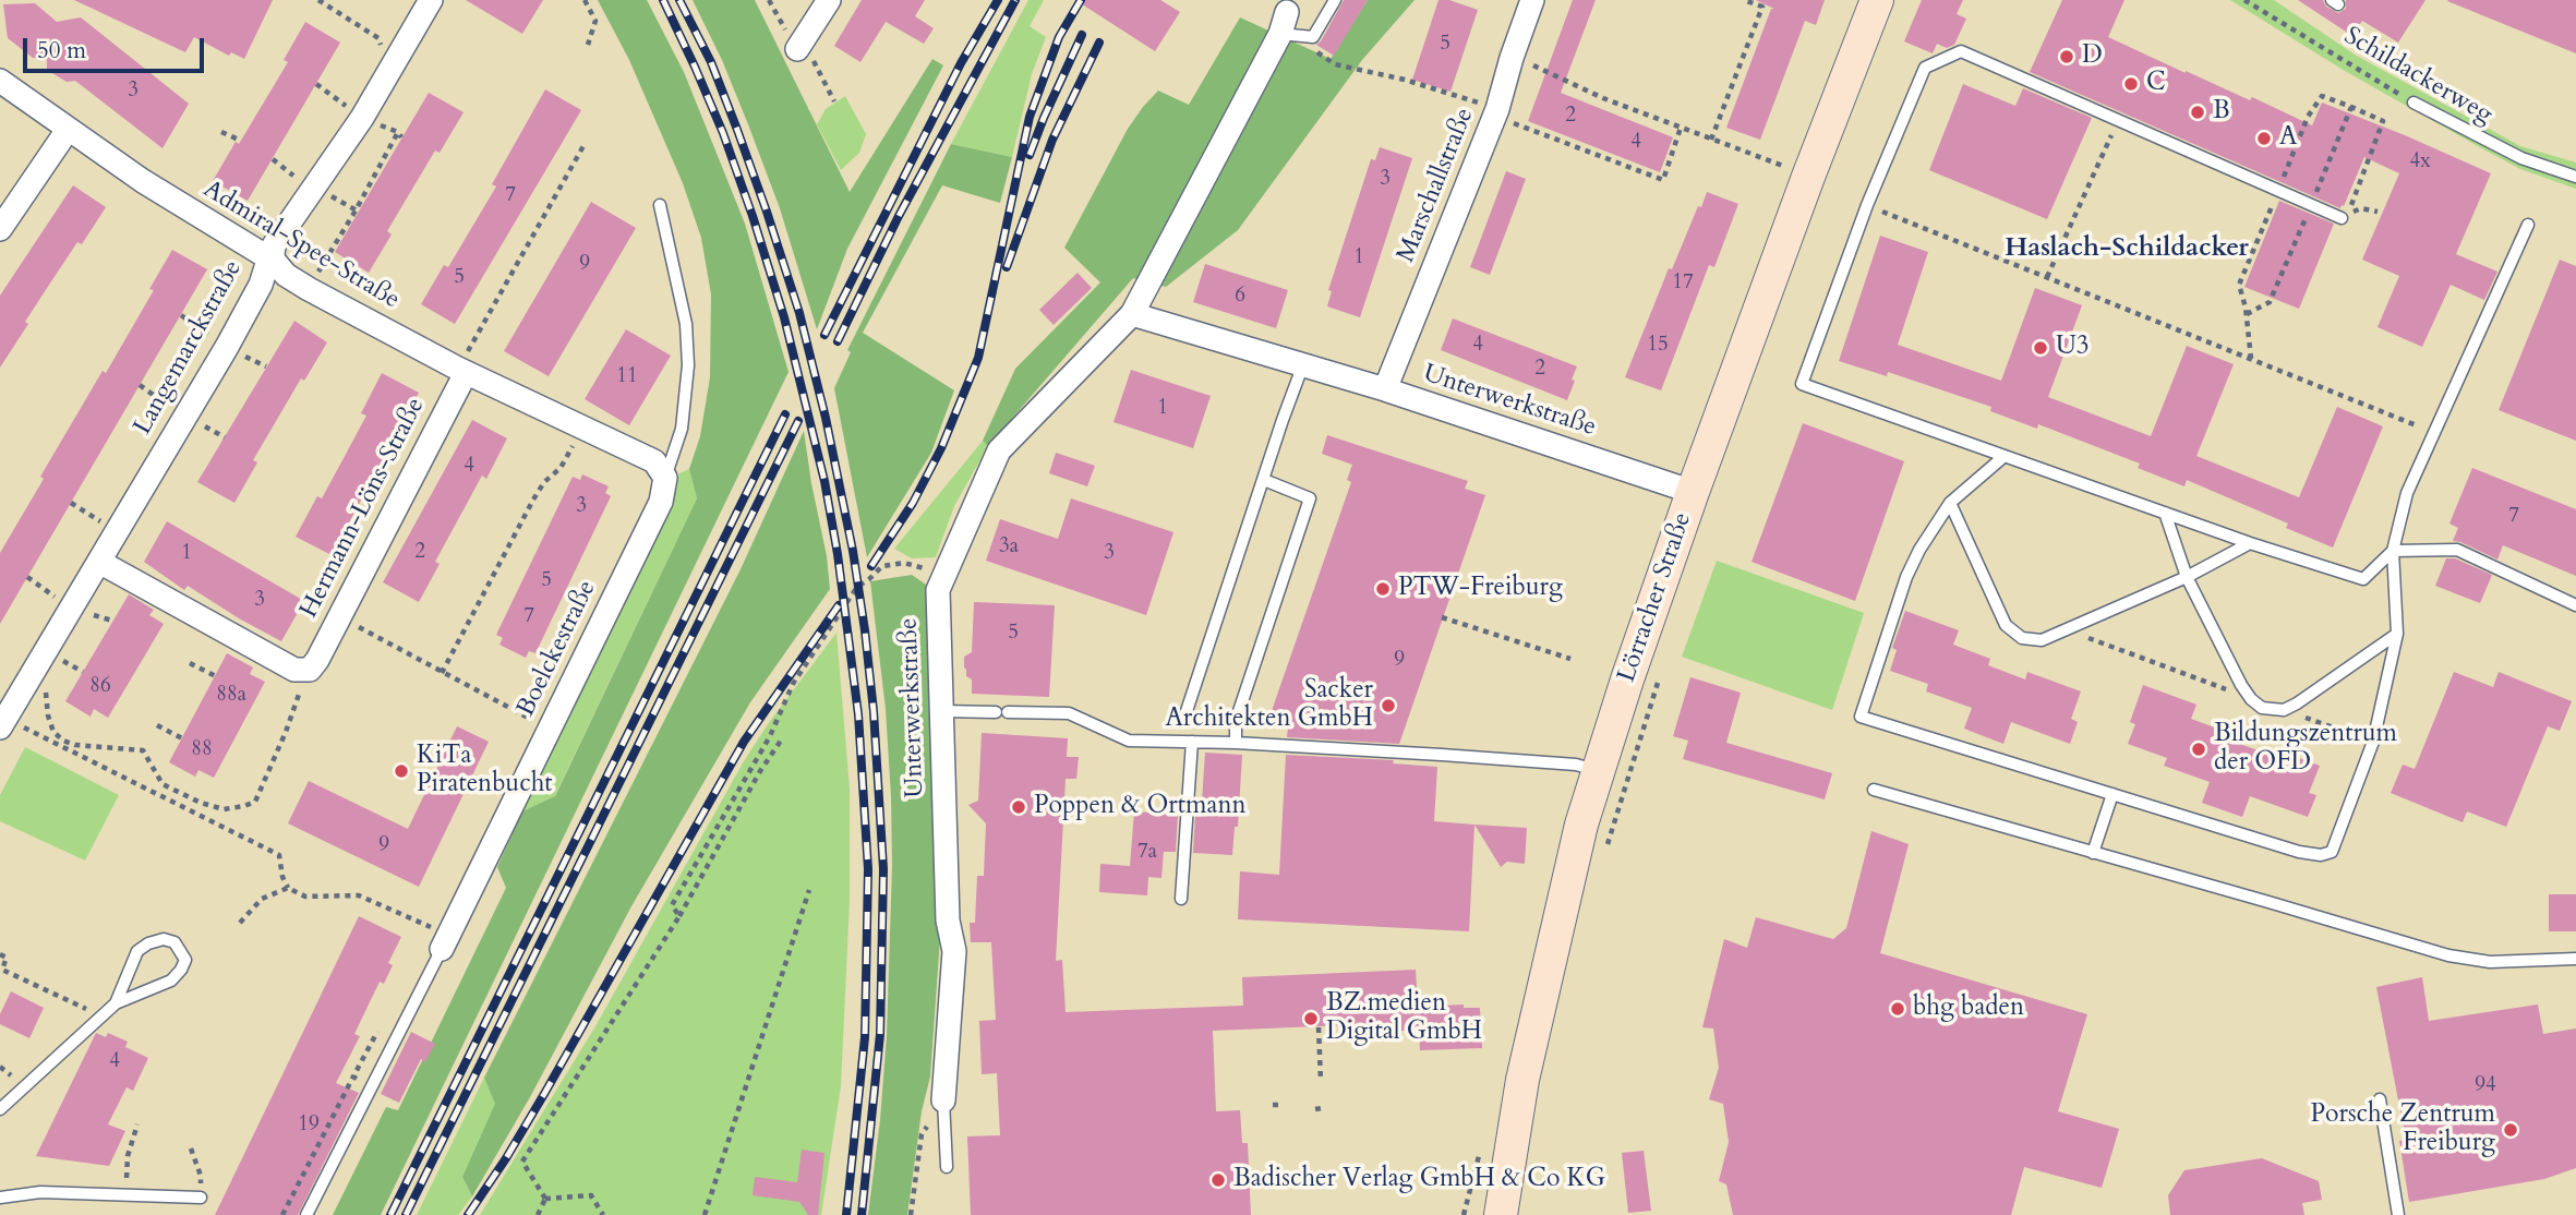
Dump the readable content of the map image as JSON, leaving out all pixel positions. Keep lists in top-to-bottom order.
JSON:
{
  "streets": {
    "street": [
      "Marschallstraße",
      "Admiral-Spee-Straße",
      "Langemarckstraße",
      "Unterwerkstraße",
      "Hermann-Löns-Straße",
      "Lörracher Straße",
      "Boelckestraße"
    ],
    "lane": ["Schildackerweg"]
  },
  "crossings": [
    ["Marschallstraße", "Unterwerkstraße"],
    ["Admiral-Spee-Straße", "Langemarckstraße"],
    ["Admiral-Spee-Straße", "Hermann-Löns-Straße"],
    ["Admiral-Spee-Straße", "Boelckestraße"],
    ["Unterwerkstraße", "Lörracher Straße"]
  ],
  "districts": ["Haslach-Schildacker"],
  "places": [
    "D",
    "C",
    "B",
    "A",
    "U3",
    "PTW-Freiburg",
    "Sacker Architekten GmbH",
    "Bildungszentrum der OFD",
    "KiTa Piratenbucht",
    "Poppen & Ortmann",
    "bhg baden",
    "BZ.medien Digital GmbH",
    "Porsche Zentrum Freiburg",
    "Badischer Verlag GmbH & Co KG"
  ],
  "house_numbers": [
    "5",
    "3",
    "2",
    "4",
    "4x",
    "3",
    "7",
    "1",
    "9",
    "5",
    "17",
    "6",
    "4",
    "15",
    "2",
    "11",
    "1",
    "4",
    "3",
    "7",
    "3a",
    "2",
    "1",
    "3",
    "5",
    "3",
    "7",
    "5",
    "9",
    "86",
    "88a",
    "88",
    "9",
    "7a",
    "4",
    "94",
    "19"
  ],
  "scale_bar": "50 m"
}
